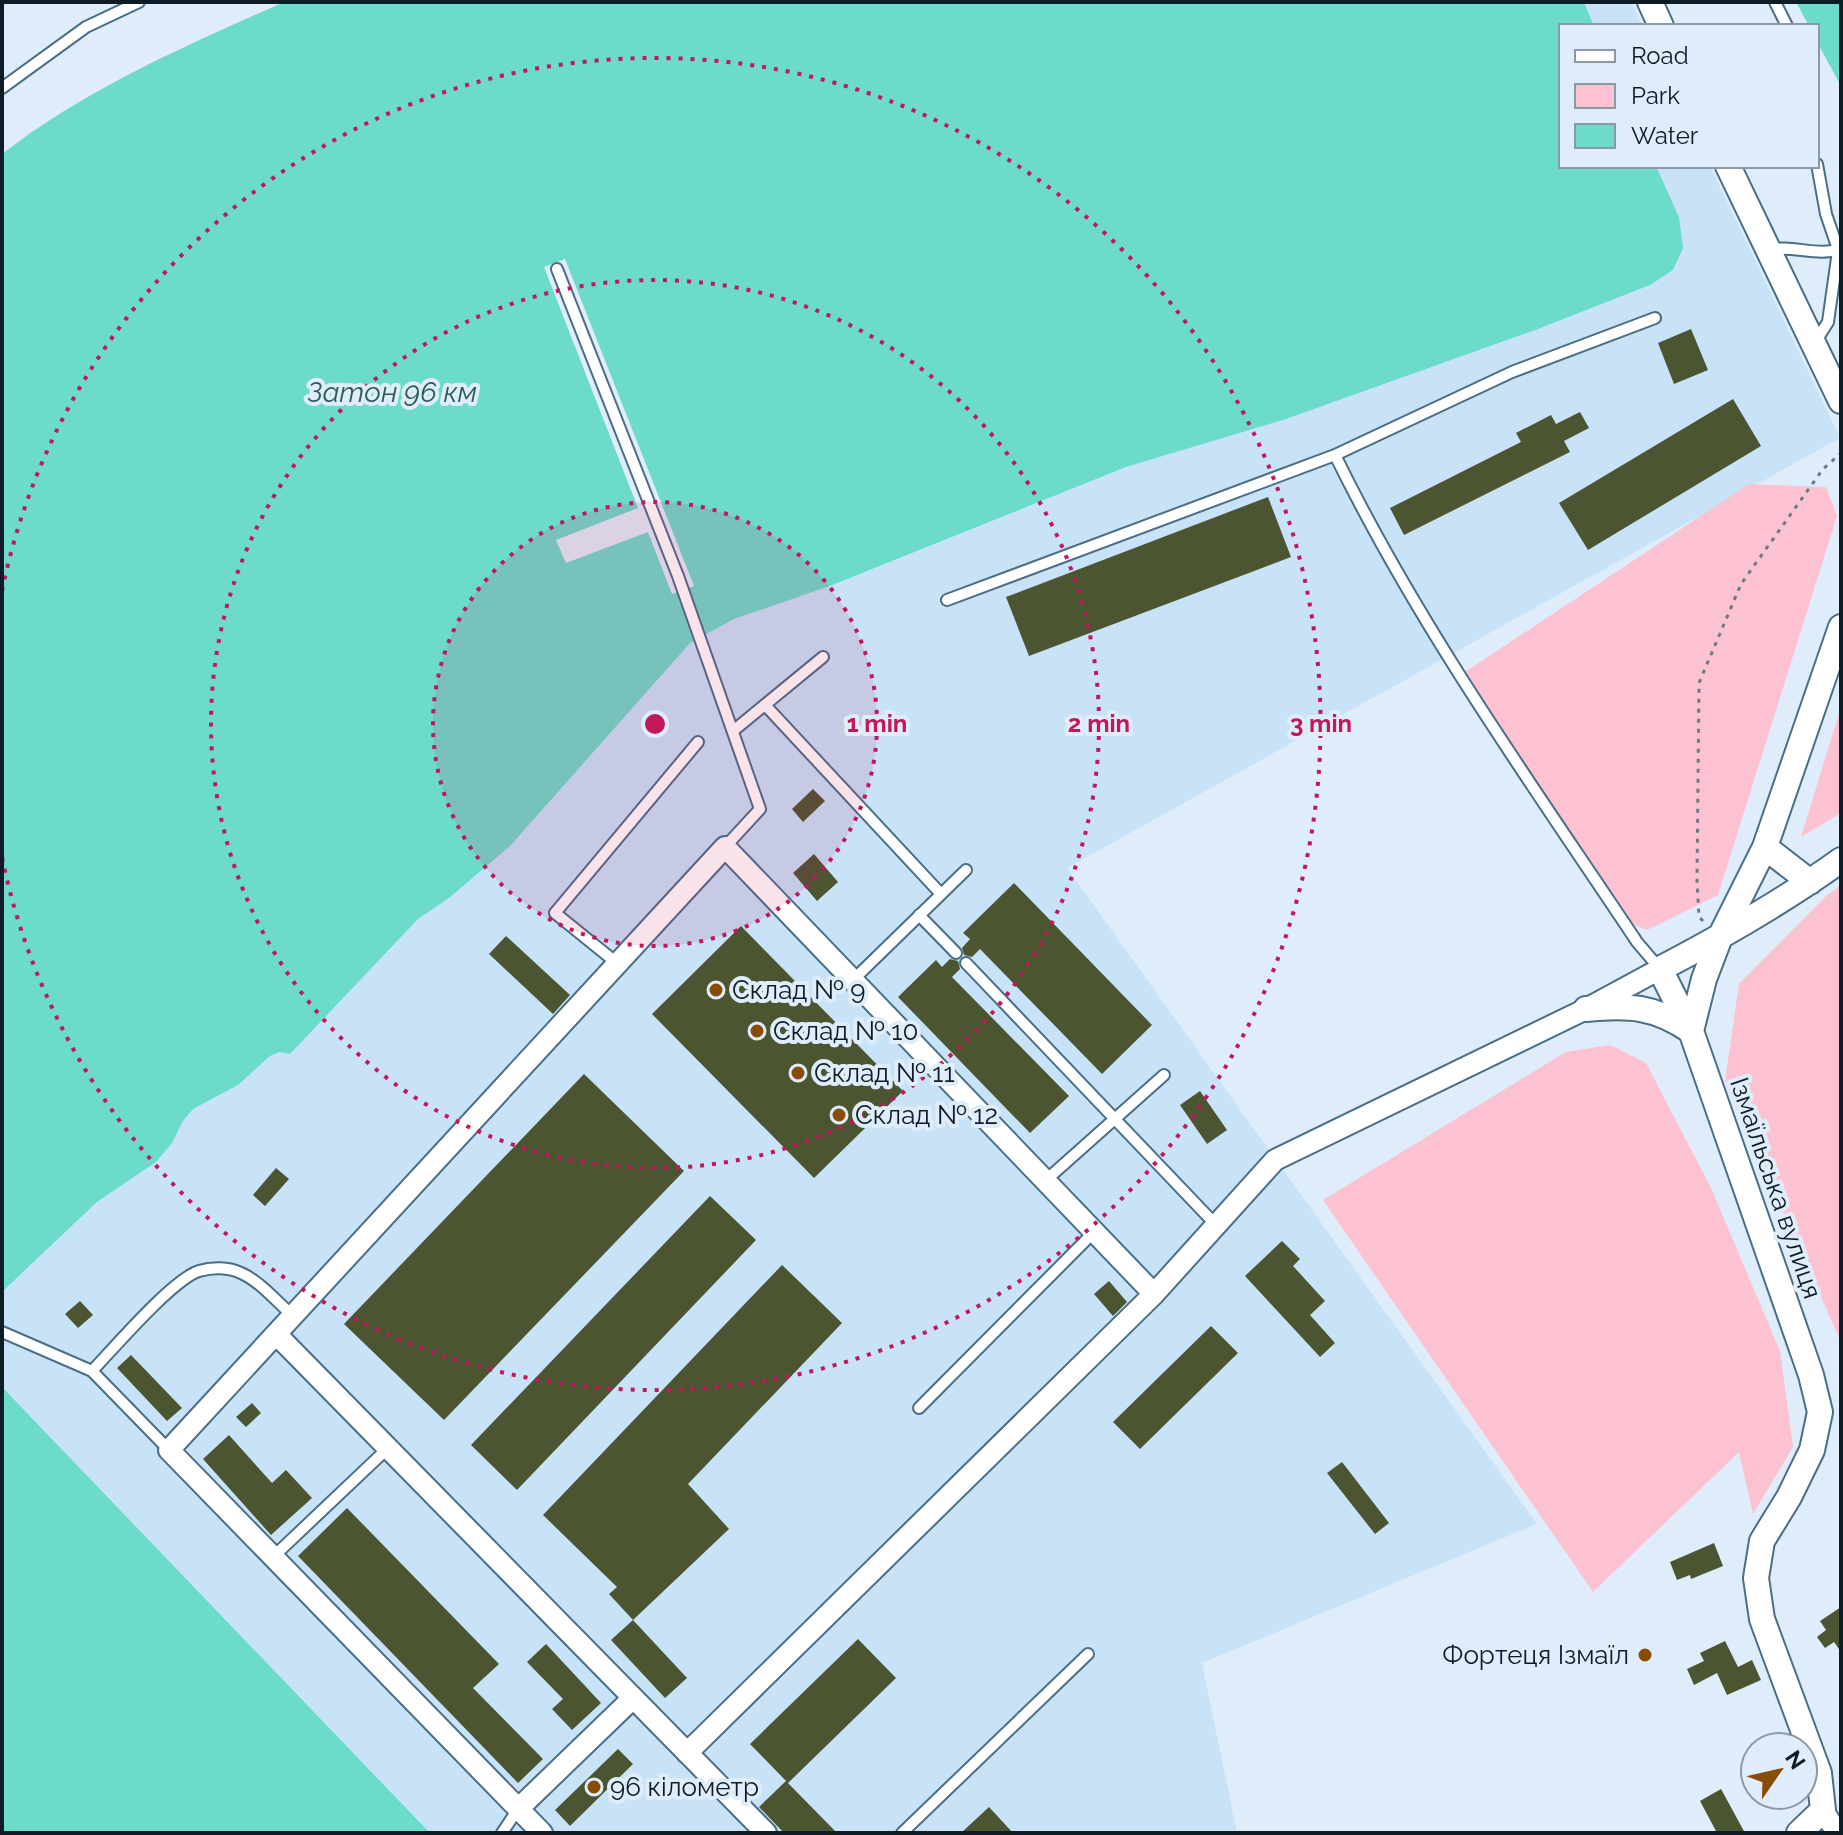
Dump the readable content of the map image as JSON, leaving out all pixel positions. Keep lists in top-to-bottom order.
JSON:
{
  "streets": {
    "street": ["Ізмаїльська вулиця"]
  },
  "water": ["Затон 96 км"],
  "places": [
    "Склад № 9",
    "Склад № 10",
    "Склад № 11",
    "Склад № 12",
    "Фортеця Ізмаїл",
    "96 кілометр"
  ],
  "legend": ["Road", "Park", "Water"],
  "north": "top right",
  "rings": ["1 min", "2 min", "3 min"]
}
